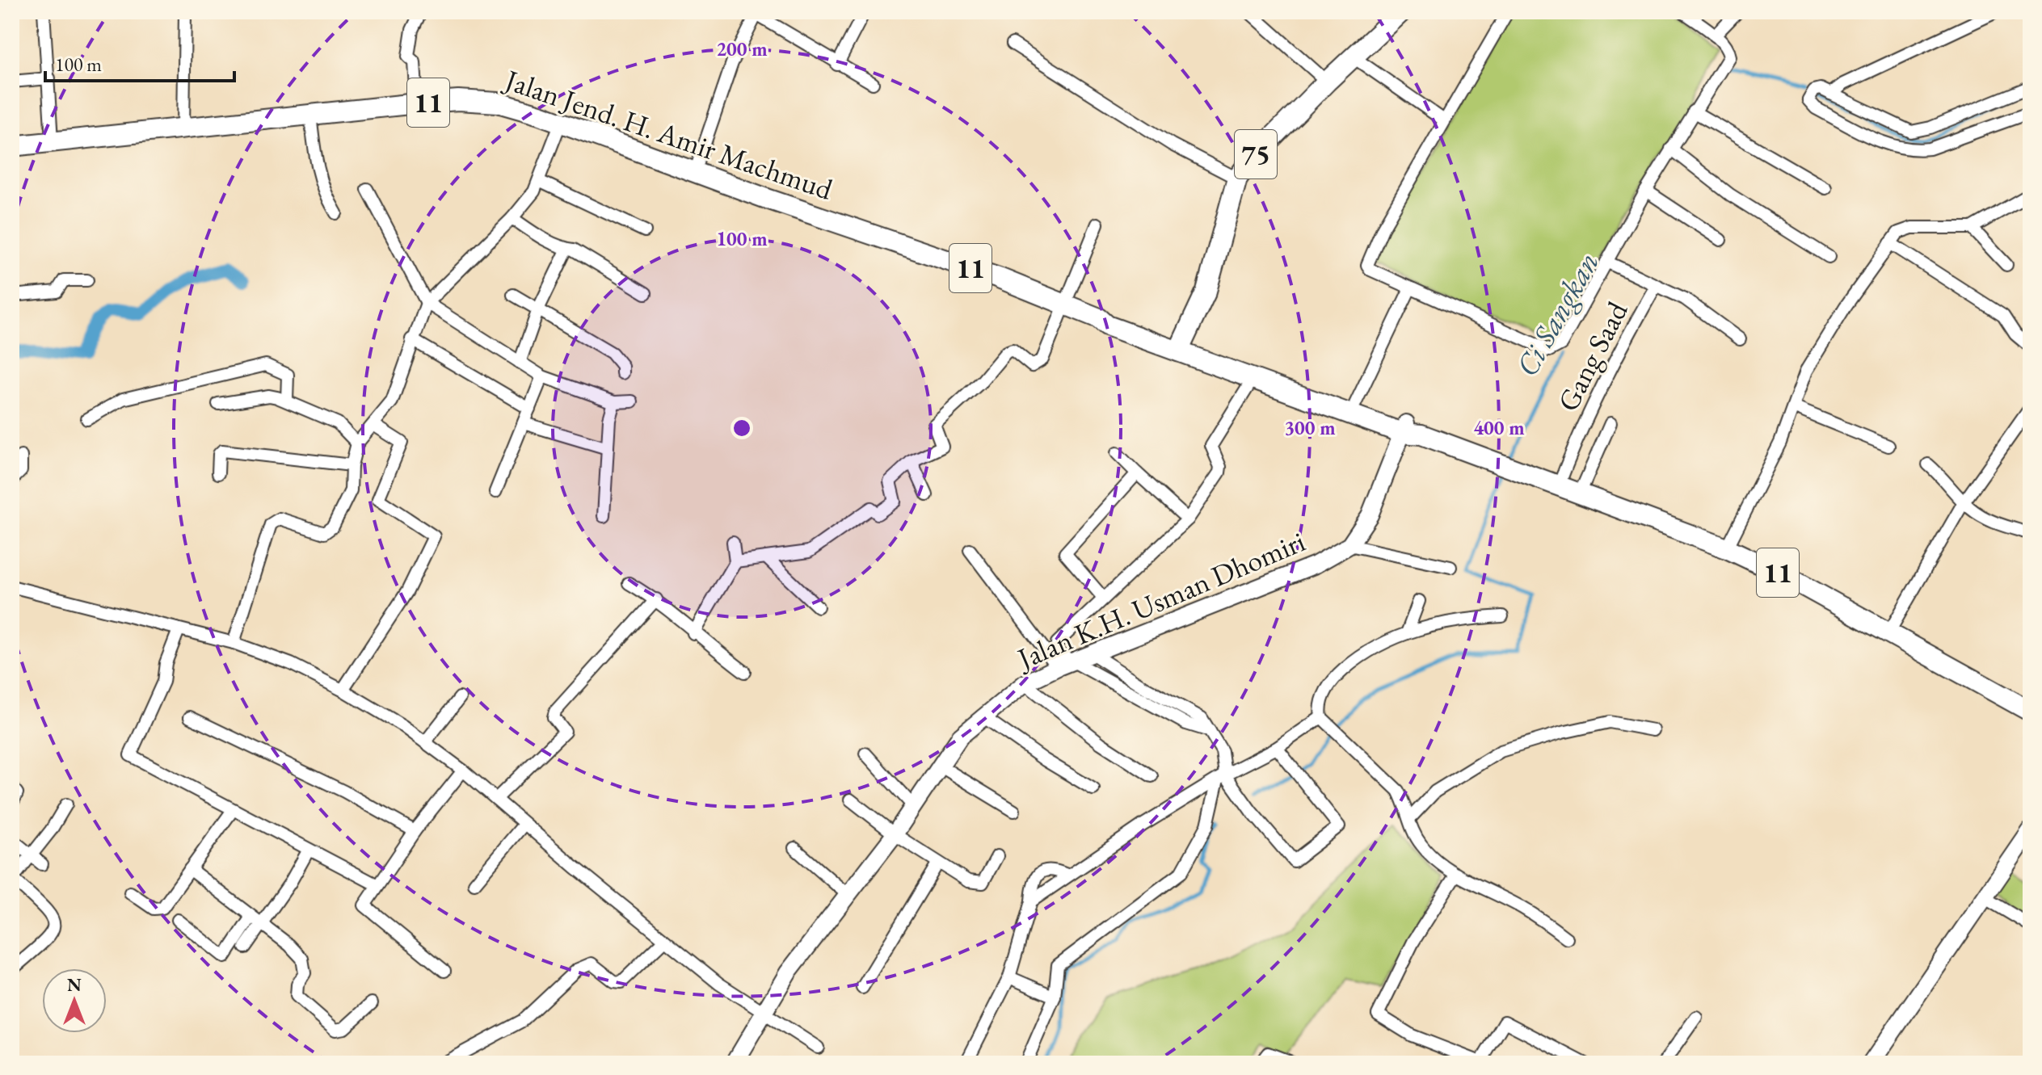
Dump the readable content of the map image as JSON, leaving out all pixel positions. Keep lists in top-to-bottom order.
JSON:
{
  "streets": {
    "main road": [
      "11",
      "Jalan Jend. H. Amir Machmud",
      "75",
      "Jalan K.H. Usman Dhomiri"
    ],
    "street": ["Gang Saad"]
  },
  "crossings": [
    ["Jalan Jend. H. Amir Machmud", "75"],
    ["Jalan Jend. H. Amir Machmud", "Gang Saad"],
    ["Jalan Jend. H. Amir Machmud", "Jalan K.H. Usman Dhomiri"]
  ],
  "water": ["Ci Sangkan"],
  "scale_bar": "100 m",
  "north": "top",
  "rings": [
    "200 m",
    "100 m",
    "300 m",
    "400 m"
  ]
}
